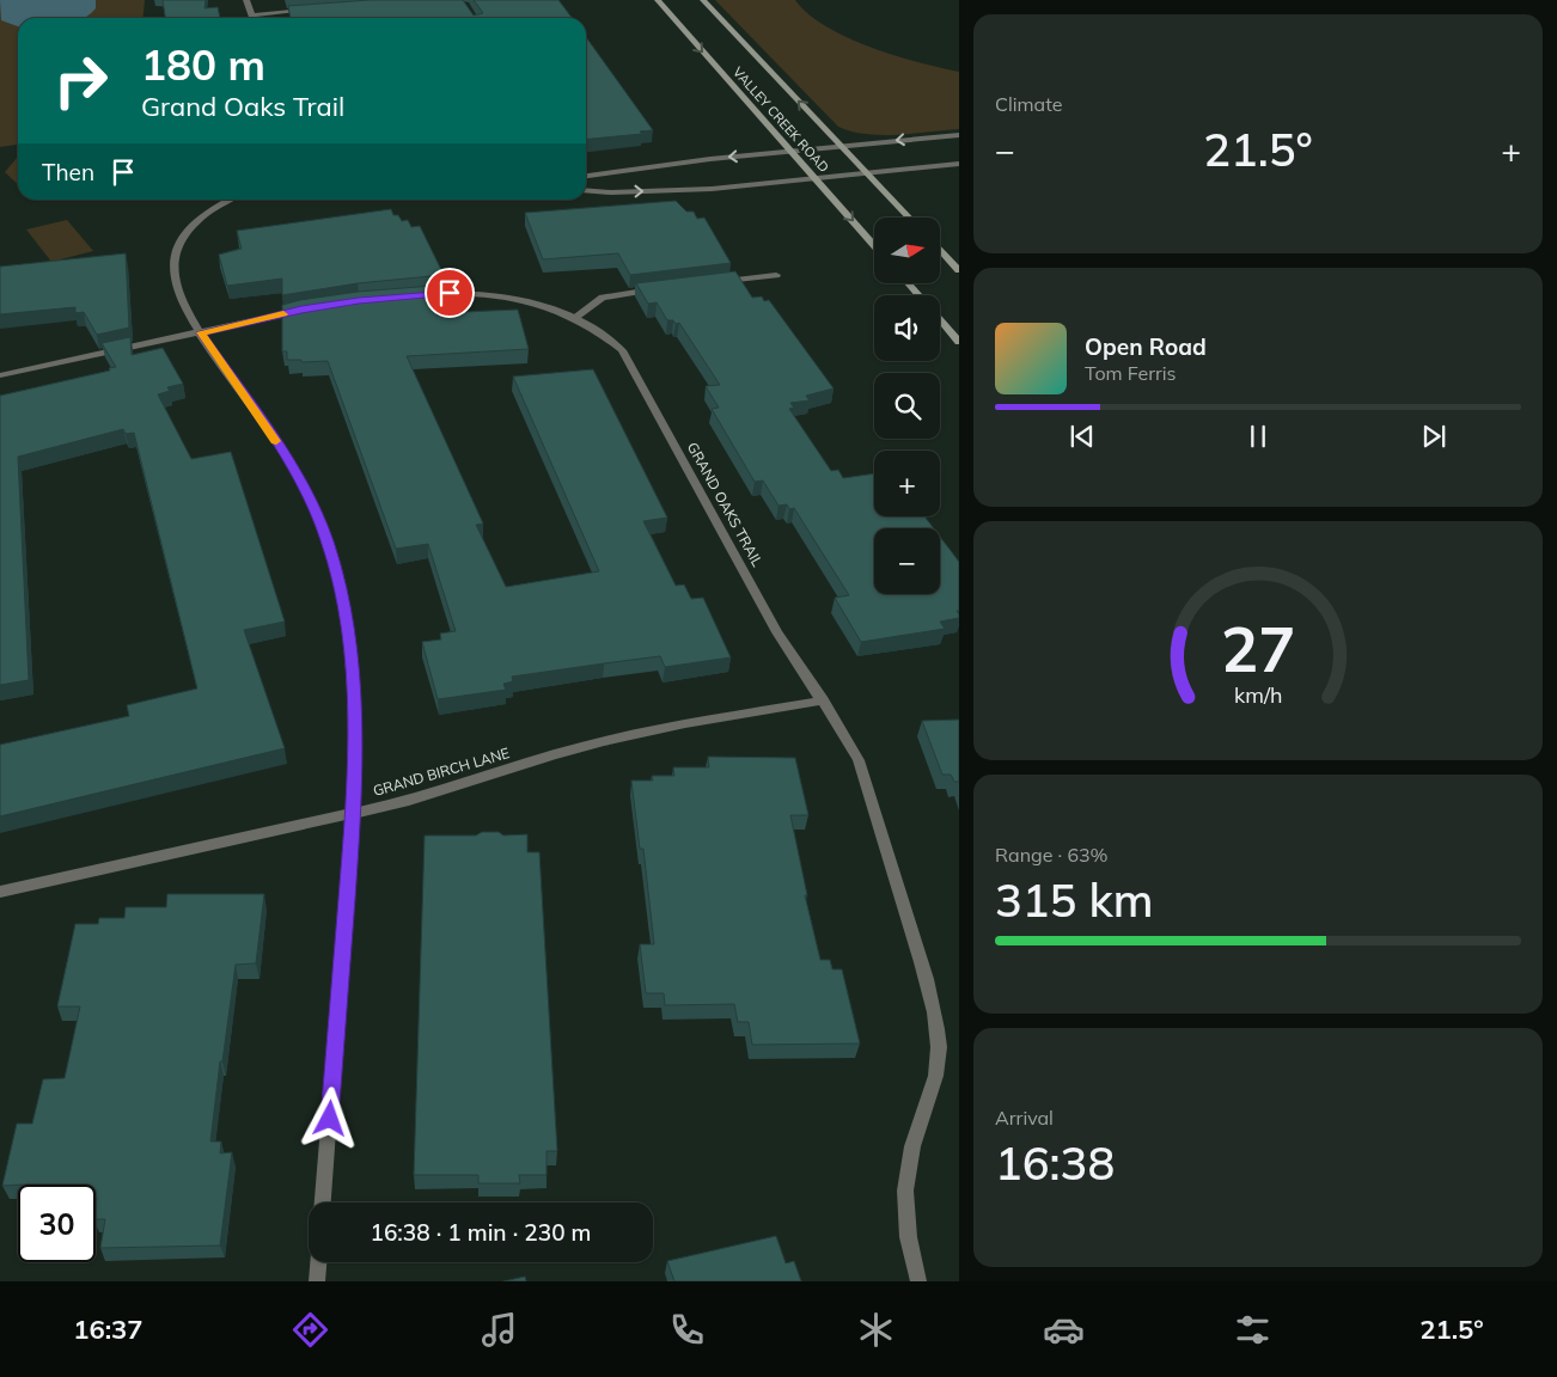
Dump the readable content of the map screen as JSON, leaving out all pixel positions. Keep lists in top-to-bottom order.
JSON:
{
  "streets": {
    "main road": ["VALLEY CREEK ROAD"],
    "street": ["GRAND OAKS TRAIL", "GRAND BIRCH LANE"]
  },
  "crossings": [
    ["GRAND OAKS TRAIL", "GRAND BIRCH LANE"]
  ],
  "north": "right",
  "page": {
    "tile": [
      "Climate",
      ["Range · 63%", "315 km"],
      ["Arrival", "16:38"]
    ],
    "turn": ["180 m", "Grand Oaks Trail"],
    "heat": ["−", "21.5°", "+"],
    "then": "Then",
    "map_buttons": ["+", "−"],
    "song": ["Open Road", "Tom Ferris"],
    "limit": "30",
    "trip": "16:38 · 1 min · 230 m",
    "tabs": ["16:37", "21.5°"],
    "gauge": ["27", "km/h"]
  }
}
